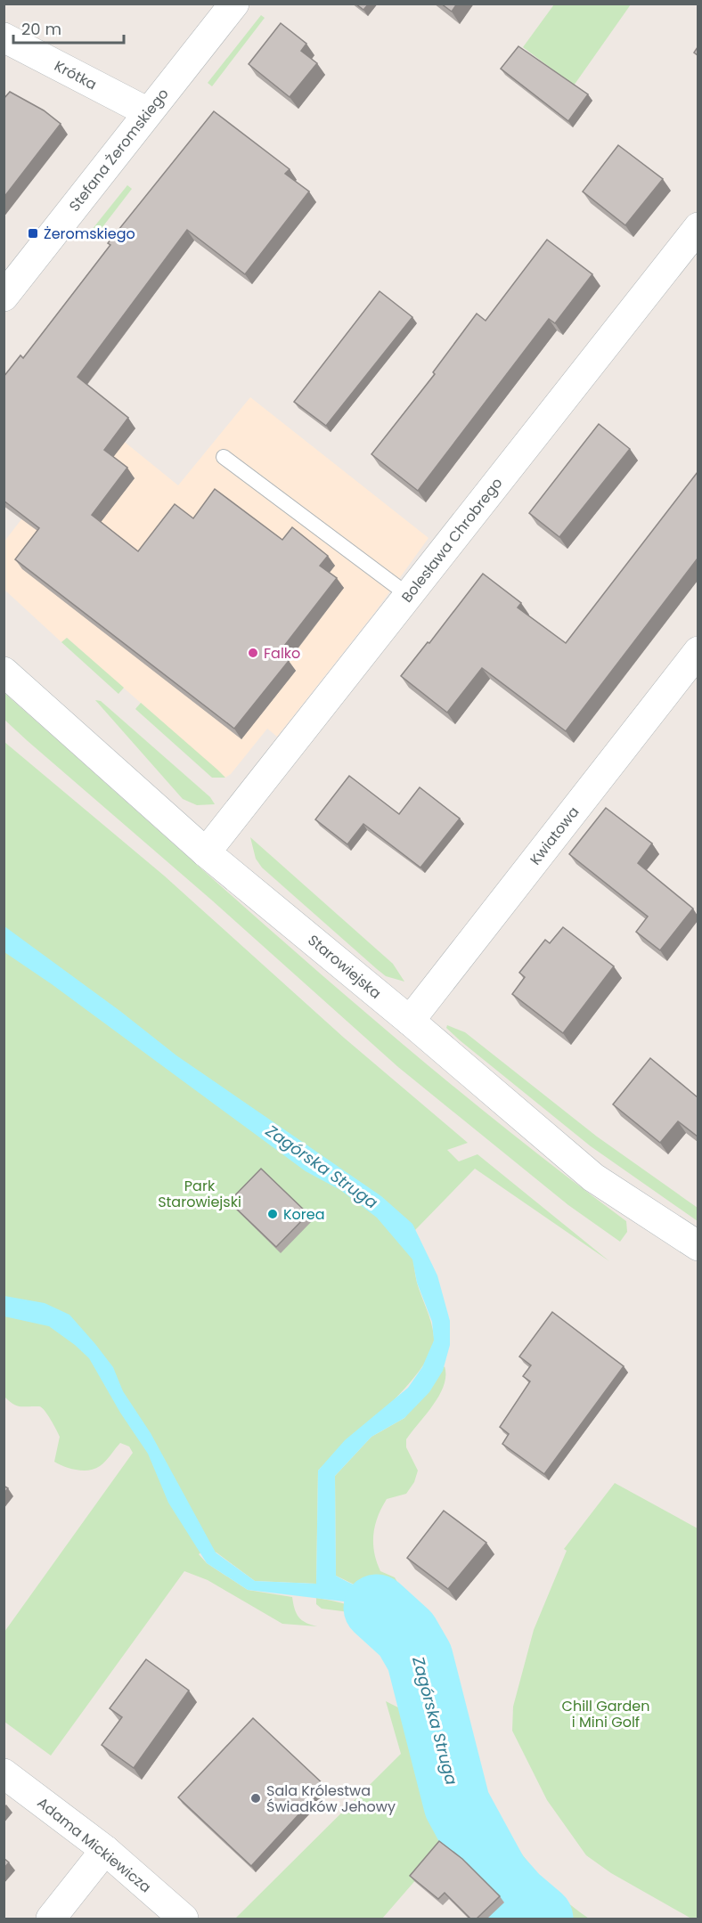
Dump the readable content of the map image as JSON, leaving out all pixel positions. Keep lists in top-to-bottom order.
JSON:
{
  "streets": {
    "street": [
      "Krótka",
      "Stefana Żeromskiego",
      "Bolesława Chrobrego",
      "Kwiatowa",
      "Starowiejska",
      "Adama Mickiewicza"
    ]
  },
  "crossings": [
    ["Krótka", "Stefana Żeromskiego"],
    ["Bolesława Chrobrego", "Starowiejska"],
    ["Kwiatowa", "Starowiejska"]
  ],
  "water": ["Zagórska Struga"],
  "parks": ["Park Starowiejski", "Chill Garden i Mini Golf"],
  "places": {
    "transit": ["Żeromskiego"],
    "other": ["Falko", "Korea", "Sala Królestwa Świadków Jehowy"]
  },
  "scale_bar": "20 m"
}
